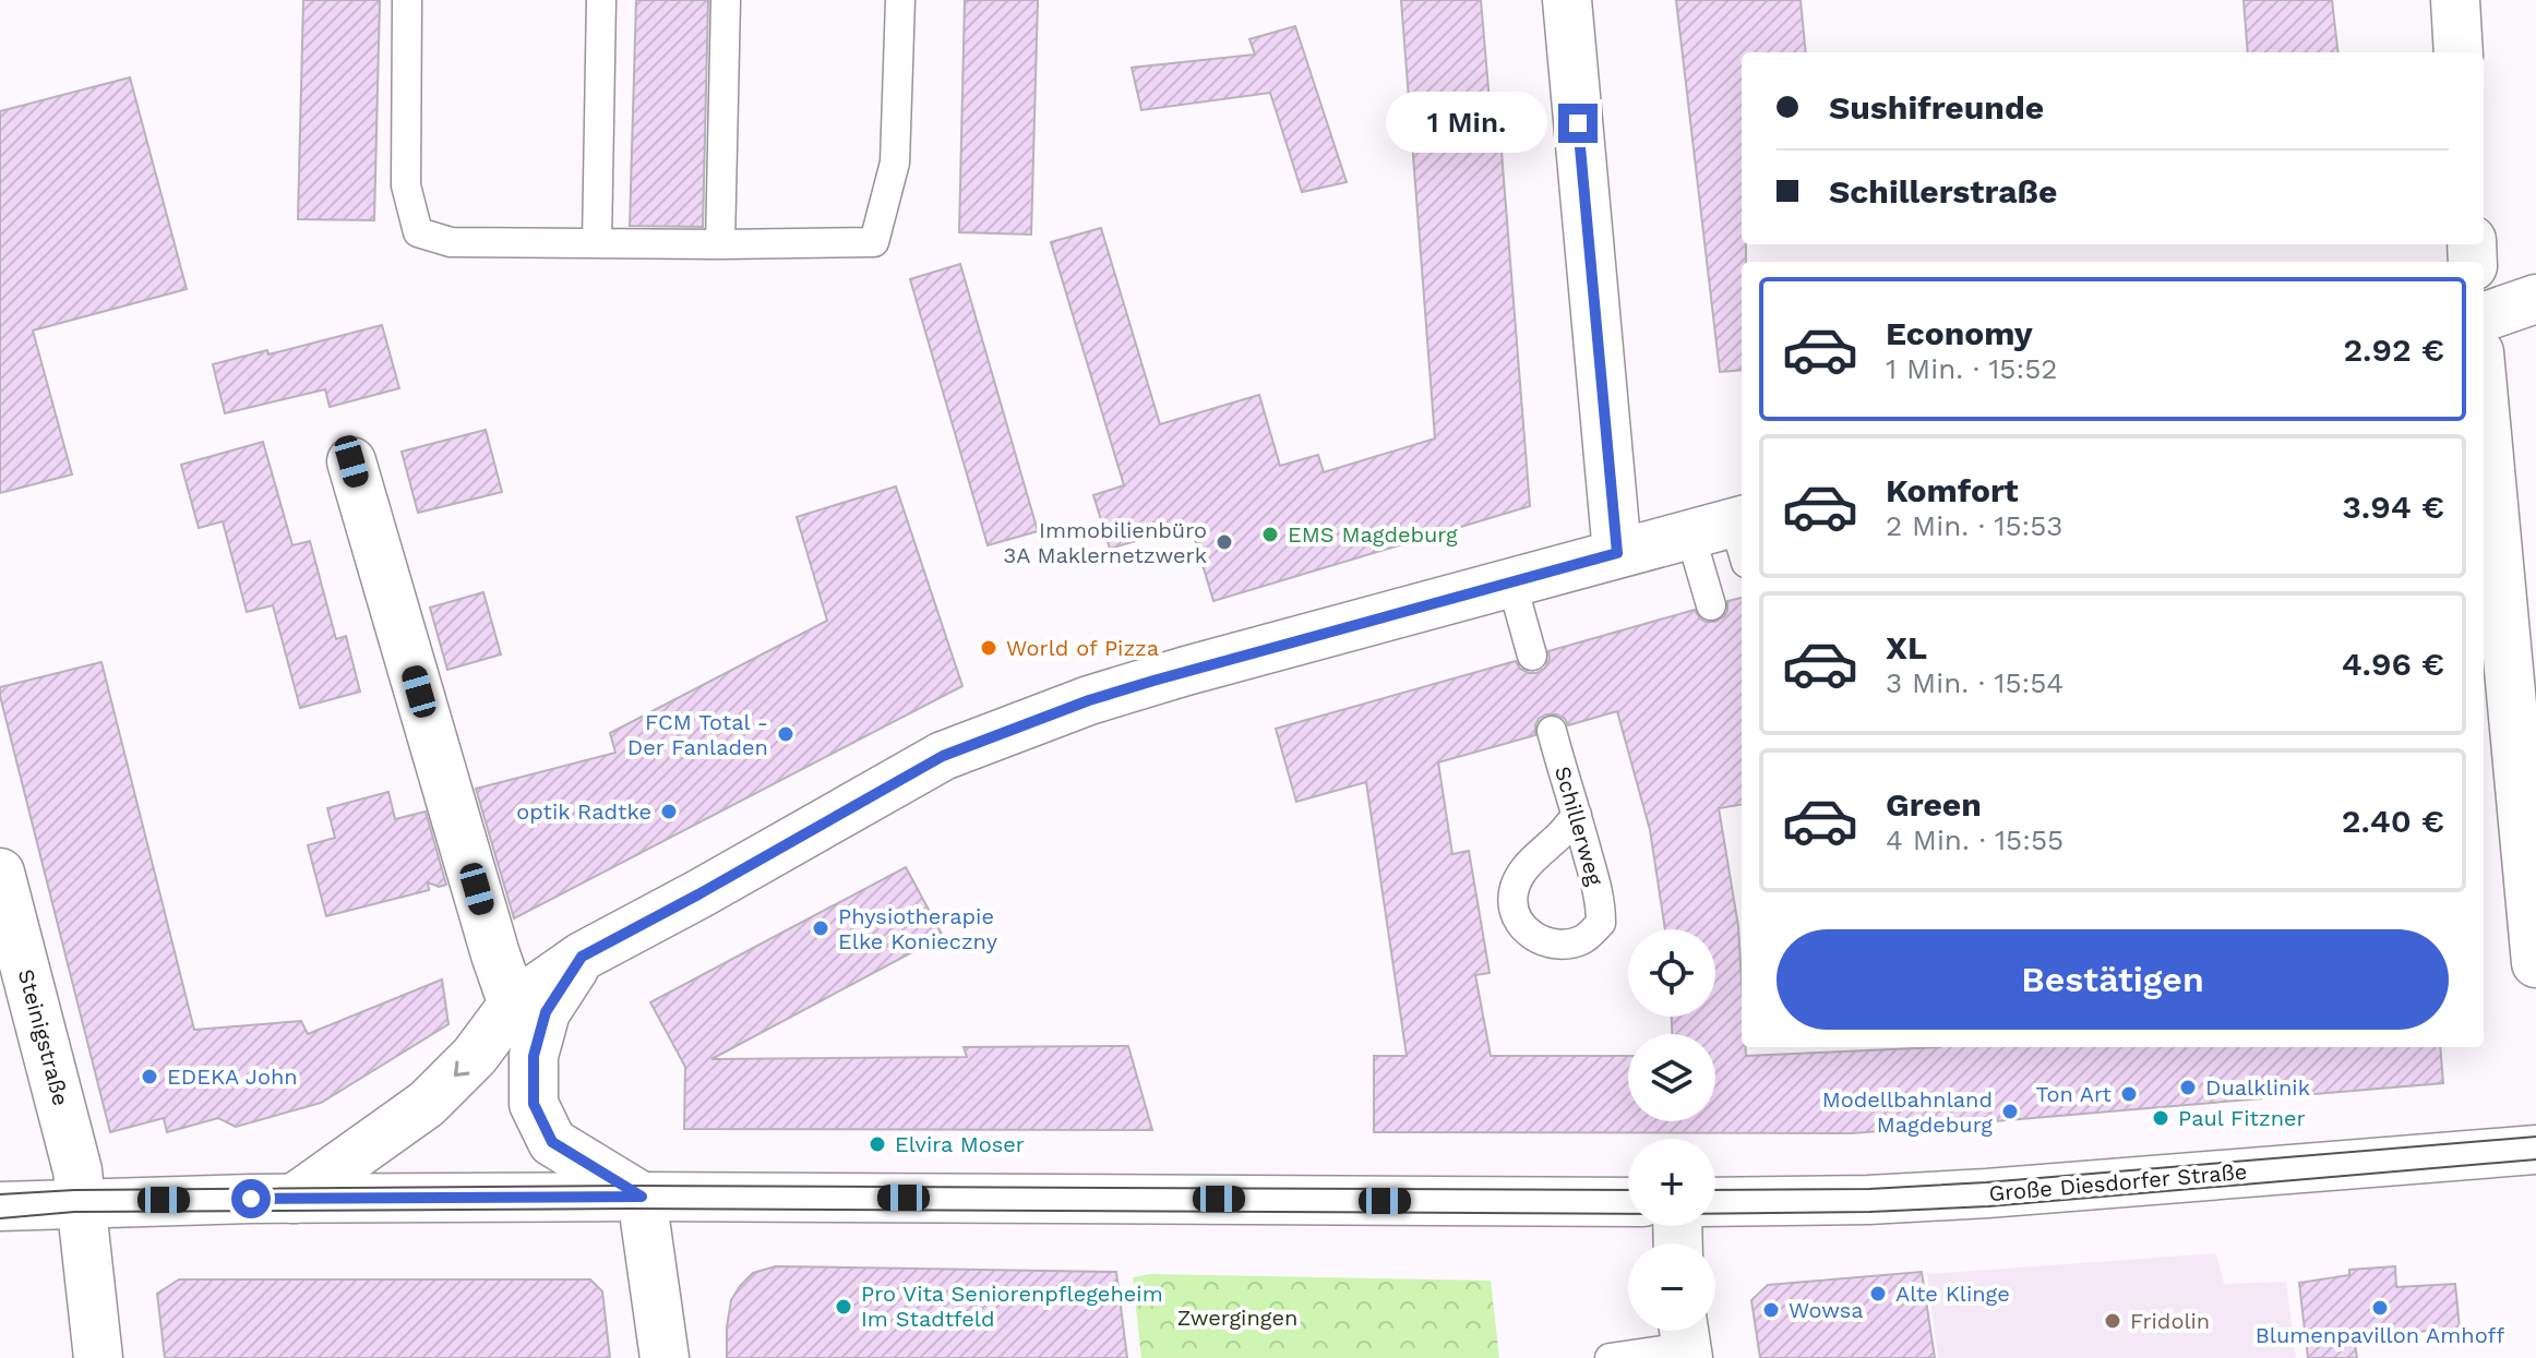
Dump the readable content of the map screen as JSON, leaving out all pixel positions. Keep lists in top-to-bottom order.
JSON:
{
  "streets": {
    "street": ["Steinigstraße", "Große Diesdorfer Straße"],
    "lane": ["Schillerweg"]
  },
  "parks": ["Zwergingen"],
  "places": [
    "EMS Magdeburg",
    "Immobilienbüro 3A Maklernetzwerk",
    "World of Pizza",
    "FCM Total - Der Fanladen",
    "optik Radtke",
    "Physiotherapie Elke Konieczny",
    "EDEKA John",
    "Dualklinik",
    "Ton Art",
    "Modellbahnland Magdeburg",
    "Paul Fitzner",
    "Elvira Moser",
    "Alte Klinge",
    "Pro Vita Seniorenpflegeheim Im Stadtfeld",
    "Blumenpavillon Amhoff",
    "Wowsa",
    "Fridolin"
  ],
  "page": {
    "banner": ["Sushifreunde", "Schillerstraße"],
    "bubble": "1 Min.",
    "list": [
      {
        "name": "Economy",
        "note": "1 Min. · 15:52",
        "value": "2.92 €"
      },
      {
        "name": "Komfort",
        "note": "2 Min. · 15:53",
        "value": "3.94 €"
      },
      {
        "name": "XL",
        "note": "3 Min. · 15:54",
        "value": "4.96 €"
      },
      {
        "name": "Green",
        "note": "4 Min. · 15:55",
        "value": "2.40 €"
      }
    ],
    "buttons": "Bestätigen",
    "map_buttons": ["+", "−"]
  }
}
